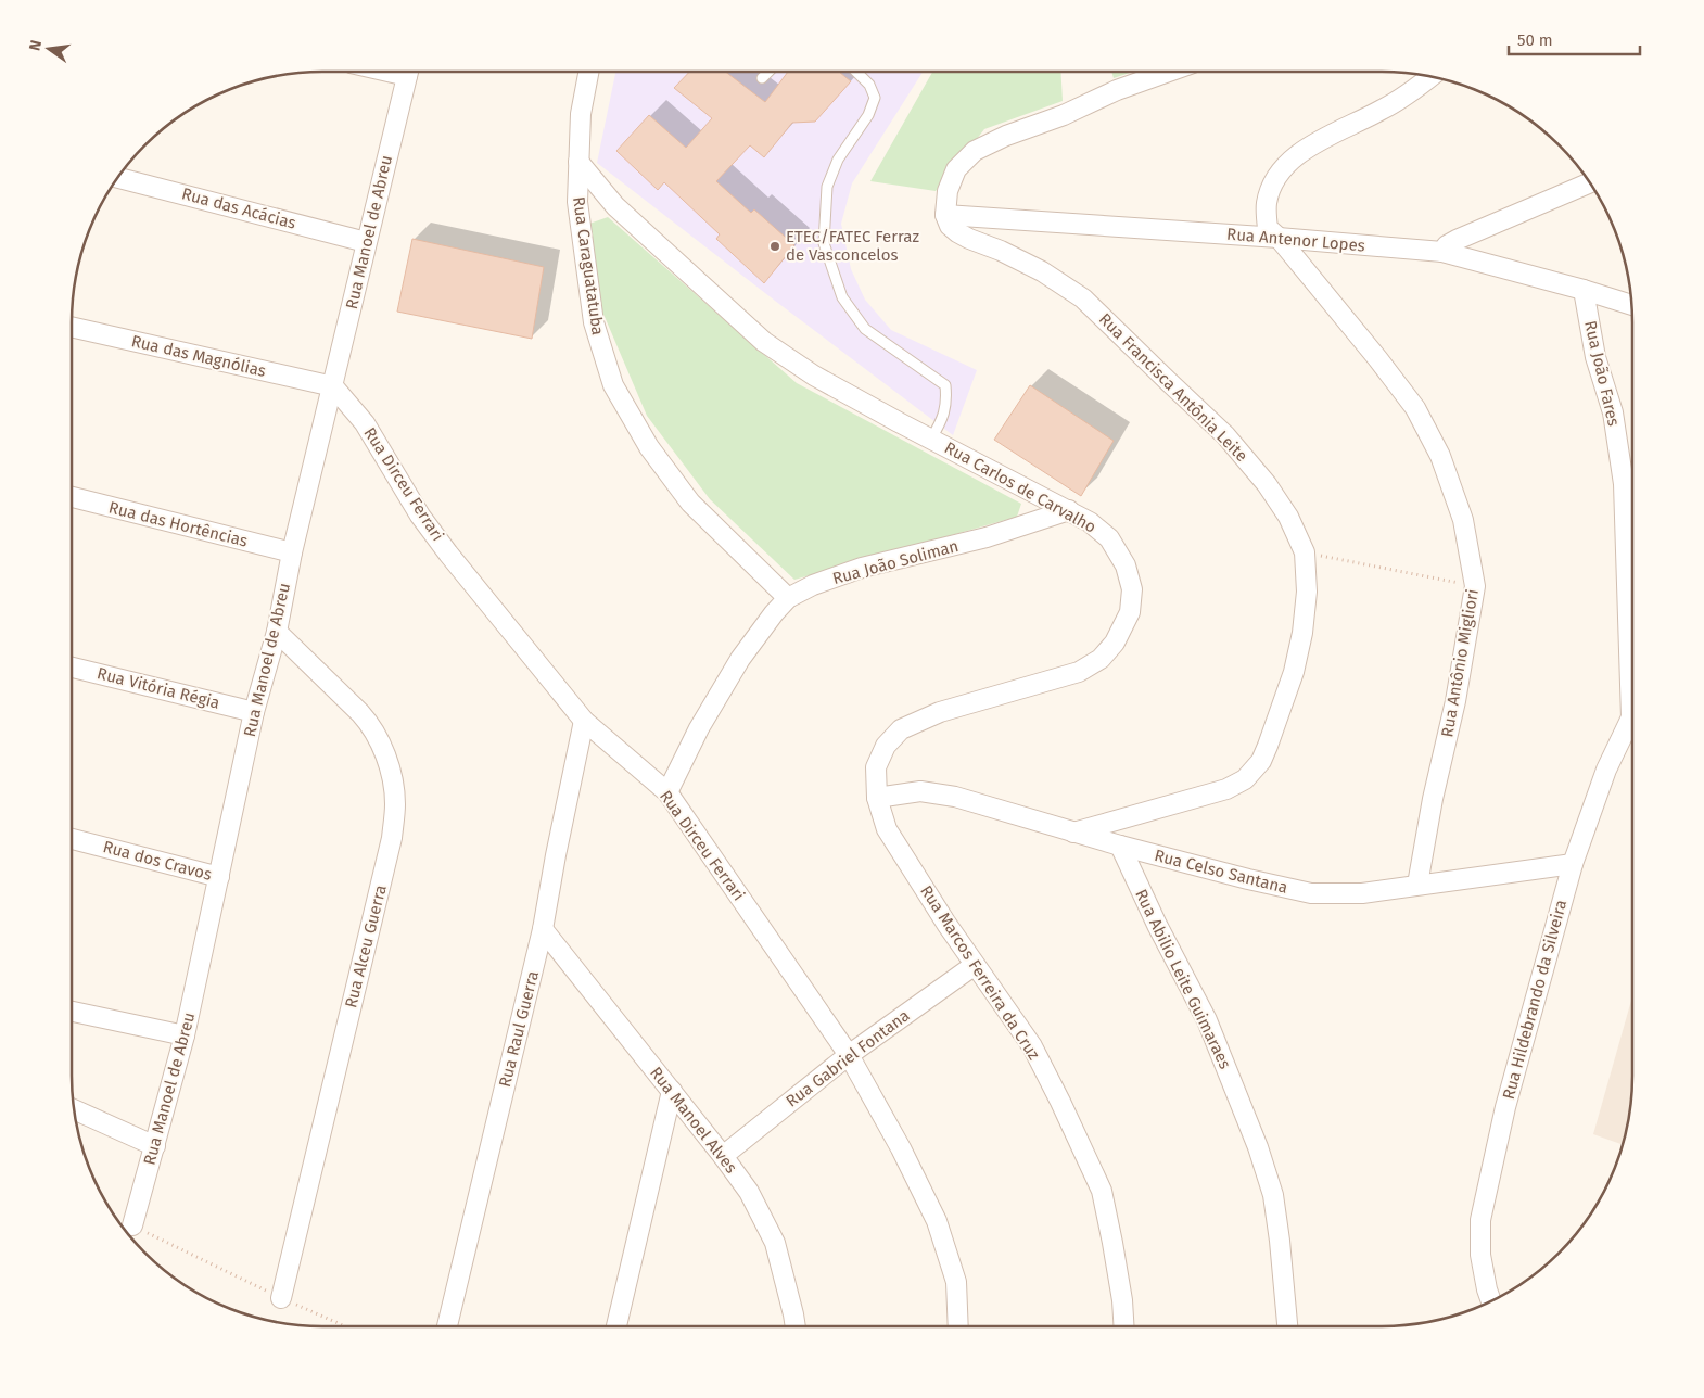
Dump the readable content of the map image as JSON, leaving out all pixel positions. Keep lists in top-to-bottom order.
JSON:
{
  "streets": {
    "street": [
      "Rua das Acácias",
      "Rua Manoel de Abreu",
      "Rua Antenor Lopes",
      "Rua Caraguatatuba",
      "Rua das Magnólias",
      "Rua João Fares",
      "Rua Francisca Antônia Leite",
      "Rua Dirceu Ferrari",
      "Rua Carlos de Carvalho",
      "Rua das Hortências",
      "Rua João Soliman",
      "Rua Antônio Migliori",
      "Rua Vitória Régia",
      "Rua dos Cravos",
      "Rua Celso Santana",
      "Rua Alceu Guerra",
      "Rua Marcos Ferreira da Cruz",
      "Rua Abilio Leite Guimaraes",
      "Rua Hildebrando da Silveira",
      "Rua Raul Guerra",
      "Rua Gabriel Fontana",
      "Rua Manoel Alves"
    ]
  },
  "crossings": [
    ["Rua das Acácias", "Rua Manoel de Abreu"],
    ["Rua Manoel de Abreu", "Rua das Magnólias"],
    ["Rua Manoel de Abreu", "Rua Dirceu Ferrari"],
    ["Rua Manoel de Abreu", "Rua das Hortências"],
    ["Rua Manoel de Abreu", "Rua Vitória Régia"],
    ["Rua Manoel de Abreu", "Rua dos Cravos"],
    ["Rua Manoel de Abreu", "Rua Alceu Guerra"],
    ["Rua Antenor Lopes", "Rua João Fares"],
    ["Rua Antenor Lopes", "Rua Francisca Antônia Leite"],
    ["Rua Antenor Lopes", "Rua Antônio Migliori"],
    ["Rua Caraguatatuba", "Rua Carlos de Carvalho"],
    ["Rua Caraguatatuba", "Rua João Soliman"],
    ["Rua das Magnólias", "Rua Dirceu Ferrari"],
    ["Rua Francisca Antônia Leite", "Rua Celso Santana"],
    ["Rua Dirceu Ferrari", "Rua João Soliman"],
    ["Rua Dirceu Ferrari", "Rua Raul Guerra"],
    ["Rua Dirceu Ferrari", "Rua Gabriel Fontana"],
    ["Rua Carlos de Carvalho", "Rua João Soliman"],
    ["Rua Carlos de Carvalho", "Rua Marcos Ferreira da Cruz"],
    ["Rua Antônio Migliori", "Rua Celso Santana"],
    ["Rua Celso Santana", "Rua Marcos Ferreira da Cruz"],
    ["Rua Celso Santana", "Rua Abilio Leite Guimaraes"],
    ["Rua Celso Santana", "Rua Hildebrando da Silveira"],
    ["Rua Marcos Ferreira da Cruz", "Rua Gabriel Fontana"],
    ["Rua Raul Guerra", "Rua Manoel Alves"],
    ["Rua Gabriel Fontana", "Rua Manoel Alves"]
  ],
  "places": ["ETEC/FATEC Ferraz de Vasconcelos"],
  "scale_bar": "50 m",
  "north": "left"
}
